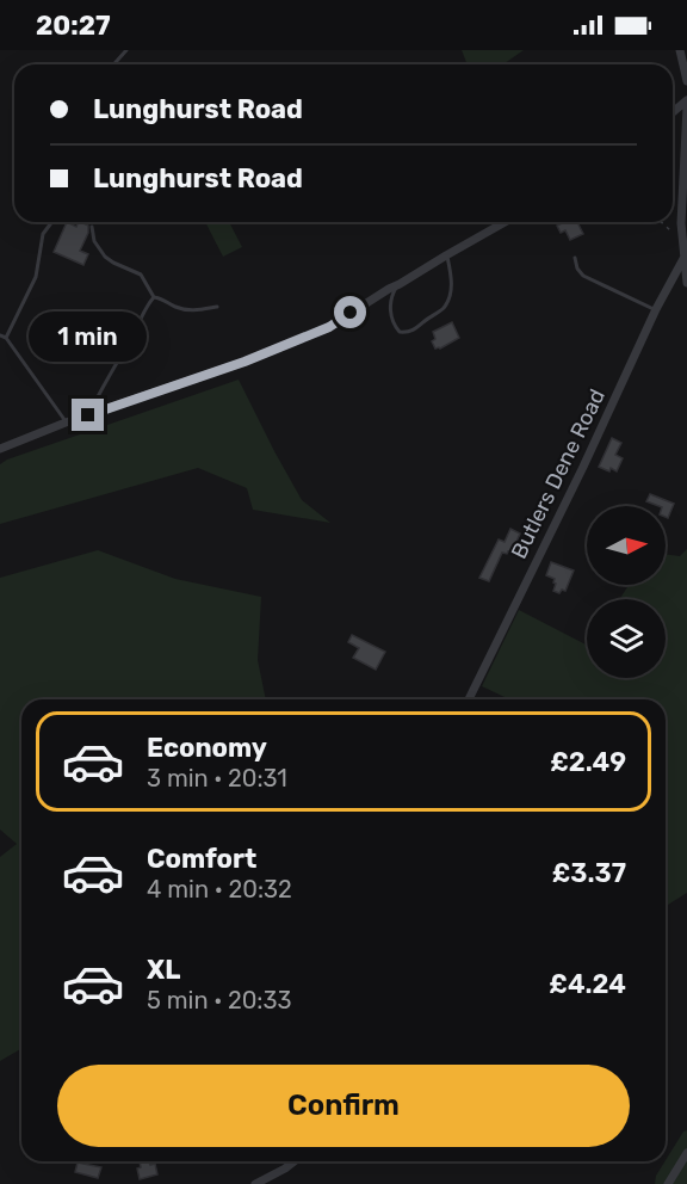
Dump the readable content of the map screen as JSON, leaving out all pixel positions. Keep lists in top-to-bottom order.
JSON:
{
  "streets": {
    "street": ["Butlers Dene Road"]
  },
  "north": "right",
  "page": {
    "status": "20:27",
    "banner": ["Lunghurst Road", "Lunghurst Road"],
    "bubble": "1 min",
    "list": [
      {
        "name": "Economy",
        "note": "3 min · 20:31",
        "value": "£2.49"
      },
      {
        "name": "Comfort",
        "note": "4 min · 20:32",
        "value": "£3.37"
      },
      {
        "name": "XL",
        "note": "5 min · 20:33",
        "value": "£4.24"
      }
    ],
    "buttons": "Confirm"
  }
}
